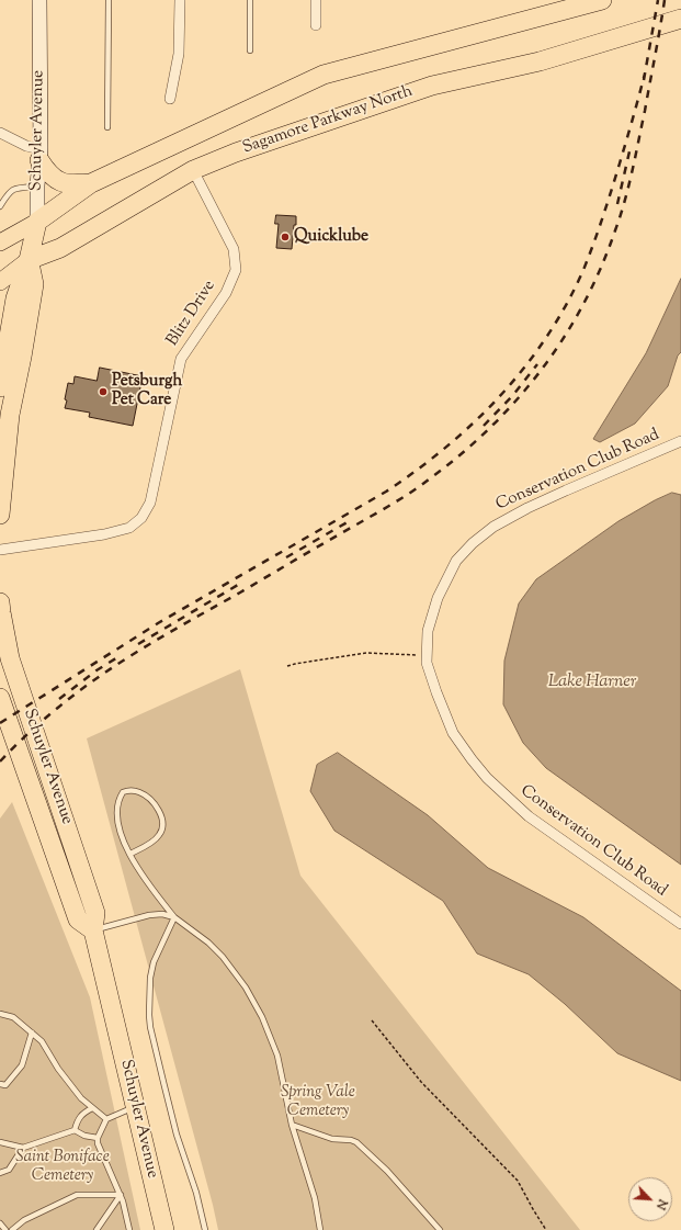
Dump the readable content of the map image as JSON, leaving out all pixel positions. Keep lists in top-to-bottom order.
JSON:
{
  "streets": {
    "highway": ["Sagamore Parkway North", "Schuyler Avenue"],
    "street": ["Blitz Drive", "Conservation Club Road"]
  },
  "crossings": [
    ["Sagamore Parkway North", "Schuyler Avenue"],
    ["Sagamore Parkway North", "Blitz Drive"]
  ],
  "water": ["Lake Harner"],
  "parks": ["Spring Vale Cemetery", "Saint Boniface Cemetery"],
  "places": ["Quicklube", "Petsburgh Pet Care"],
  "north": "bottom right"
}
